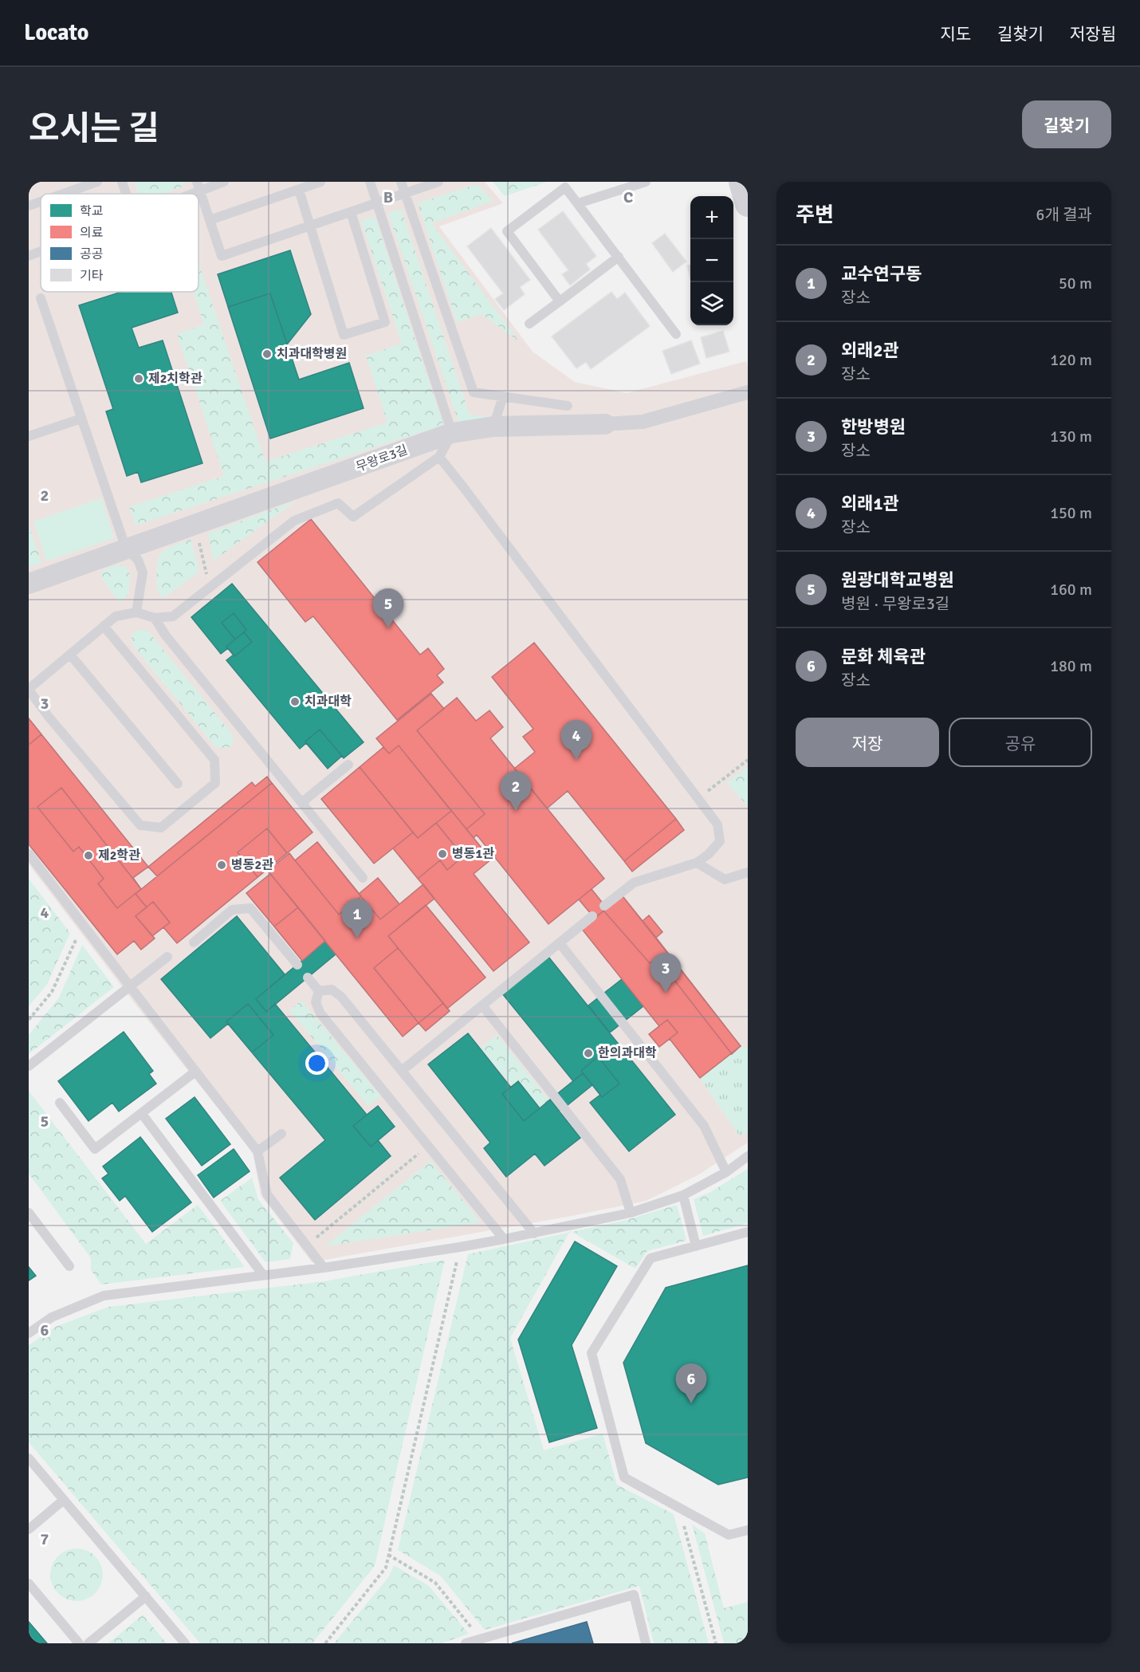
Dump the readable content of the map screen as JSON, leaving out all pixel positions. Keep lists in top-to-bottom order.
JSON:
{
  "streets": {
    "street": ["무왕로3길"]
  },
  "places": [
    "치과대학병원",
    "제2치학관",
    "치과대학",
    "병동1관",
    "제2학관",
    "병동2관",
    "한의과대학"
  ],
  "legend": [
    "학교",
    "의료",
    "공공",
    "기타"
  ],
  "page": {
    "header": "Locato",
    "nav": ["지도", "길찾기", "저장됨"],
    "title": "오시는 길",
    "buttons": [
      "길찾기",
      ["저장", "공유"]
    ],
    "heading": ["주변", "6개 결과"],
    "map_buttons": ["+", "−"],
    "list": [
      {
        "mark": "1",
        "name": "교수연구동",
        "note": "장소",
        "value": "50 m"
      },
      {
        "mark": "2",
        "name": "외래2관",
        "note": "장소",
        "value": "120 m"
      },
      {
        "mark": "3",
        "name": "한방병원",
        "note": "장소",
        "value": "130 m"
      },
      {
        "mark": "4",
        "name": "외래1관",
        "note": "장소",
        "value": "150 m"
      },
      {
        "mark": "5",
        "name": "원광대학교병원",
        "note": "병원 · 무왕로3길",
        "value": "160 m"
      },
      {
        "mark": "6",
        "name": "문화 체육관",
        "note": "장소",
        "value": "180 m"
      }
    ],
    "pins": [
      "5",
      "4",
      "2",
      "1",
      "3",
      "6"
    ]
  },
  "grid": {
    "columns": ["B", "C"],
    "rows": [
      "2",
      "3",
      "4",
      "5",
      "6",
      "7"
    ]
  }
}
